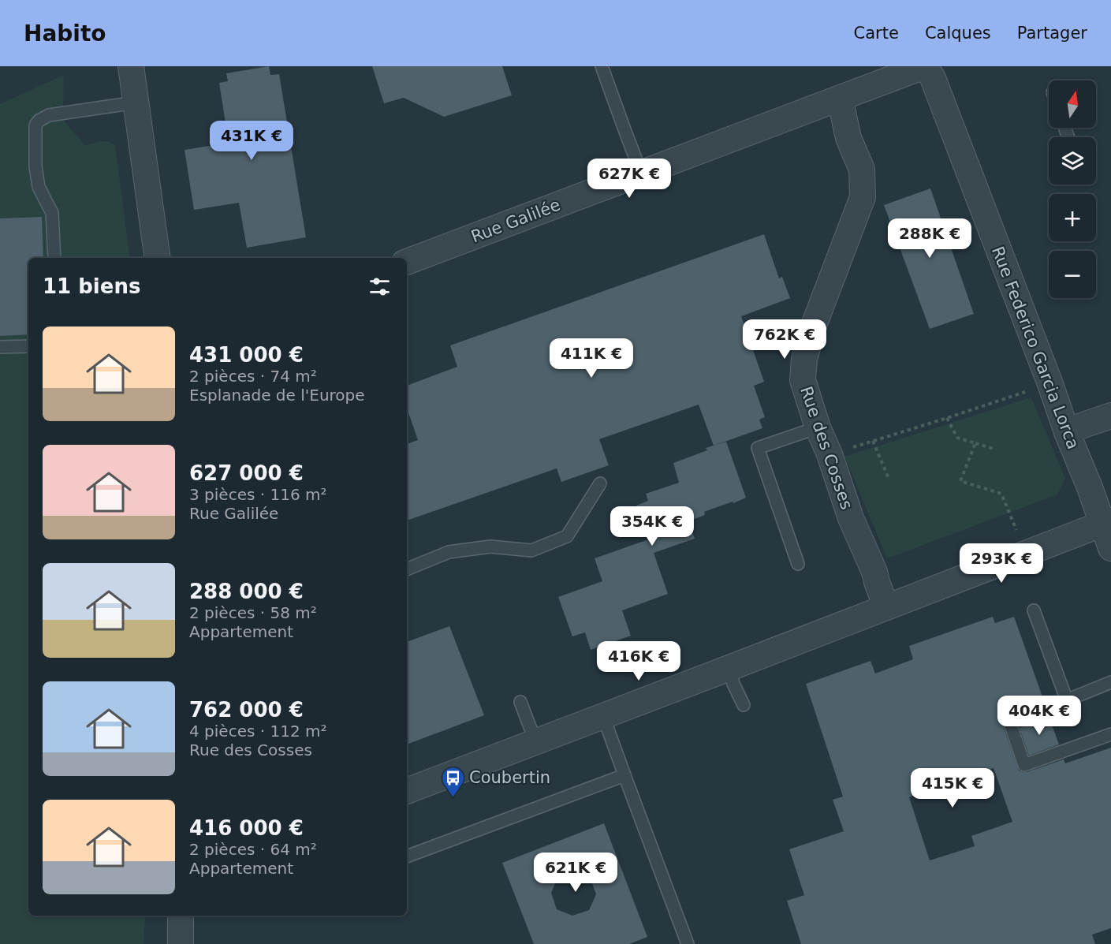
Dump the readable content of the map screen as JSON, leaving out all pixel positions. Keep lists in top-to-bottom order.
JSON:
{
  "streets": {
    "street": ["Rue Galilée", "Rue Federico Garcia Lorca", "Rue des Cosses"]
  },
  "crossings": [
    ["Rue Galilée", "Rue Federico Garcia Lorca"],
    ["Rue Galilée", "Rue des Cosses"]
  ],
  "places": {
    "bus stop": ["Coubertin"]
  },
  "north": "top",
  "page": {
    "header": "Habito",
    "nav": ["Carte", "Calques", "Partager"],
    "map_buttons": ["+", "−"],
    "price": [
      "431K €",
      "627K €",
      "288K €",
      "762K €",
      "411K €",
      "354K €",
      "293K €",
      "416K €",
      "404K €",
      "415K €",
      "621K €"
    ],
    "heading": "11 biens",
    "list": [
      {
        "name": "431 000 €",
        "note": "2 pièces · 74 m² · Esplanade de l'Europe"
      },
      {
        "name": "627 000 €",
        "note": "3 pièces · 116 m² · Rue Galilée"
      },
      {
        "name": "288 000 €",
        "note": "2 pièces · 58 m² · Appartement"
      },
      {
        "name": "762 000 €",
        "note": "4 pièces · 112 m² · Rue des Cosses"
      },
      {
        "name": "416 000 €",
        "note": "2 pièces · 64 m² · Appartement"
      }
    ]
  }
}
